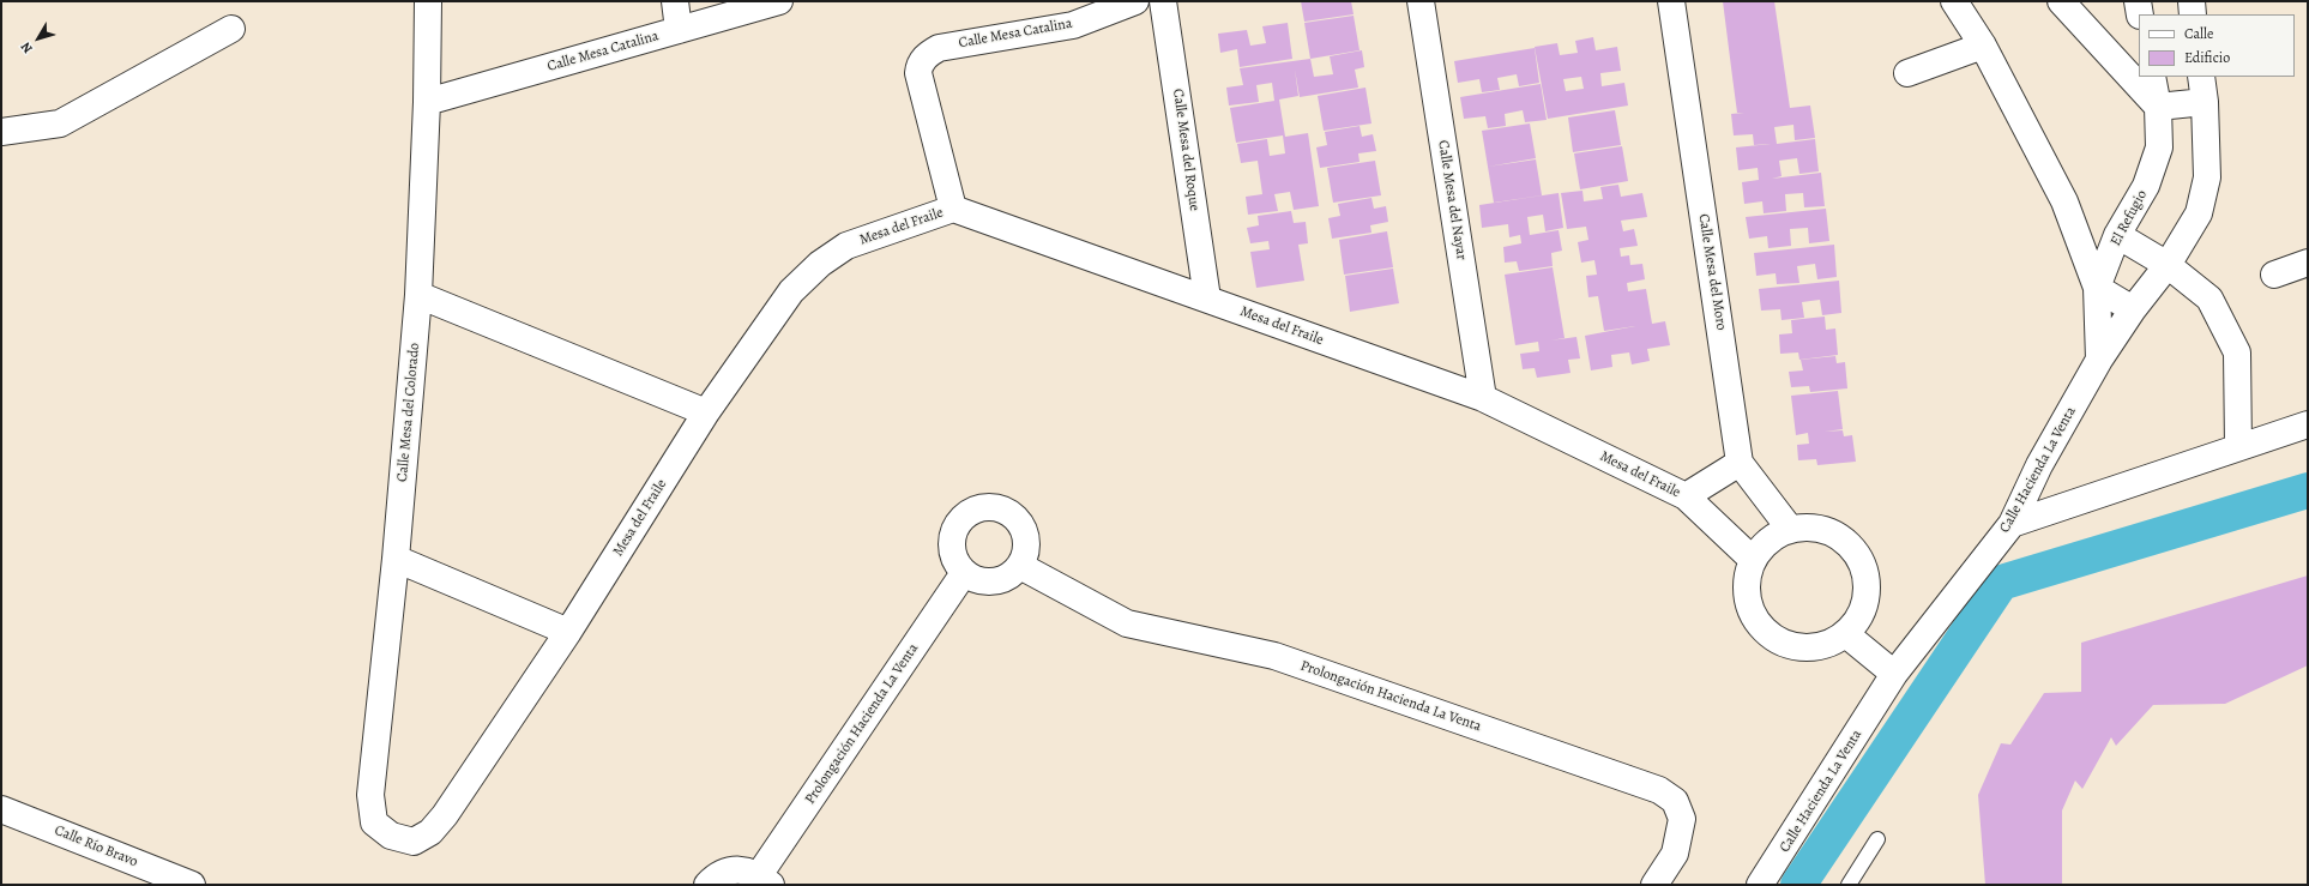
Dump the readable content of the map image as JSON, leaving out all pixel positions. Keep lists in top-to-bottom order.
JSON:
{
  "streets": {
    "street": [
      "Calle Mesa Catalina",
      "Calle Mesa del Roque",
      "Calle Mesa del Nayar",
      "El Refugio",
      "Mesa del Fraile",
      "Calle Mesa del Moro",
      "Calle Mesa del Colorado",
      "Calle Hacienda La Venta",
      "Prolongación Hacienda La Venta",
      "Calle Río Bravo"
    ]
  },
  "crossings": [
    ["Calle Mesa Catalina", "Mesa del Fraile"],
    ["Calle Mesa Catalina", "Calle Mesa del Colorado"],
    ["Calle Mesa del Roque", "Mesa del Fraile"],
    ["Calle Mesa del Nayar", "Mesa del Fraile"],
    ["El Refugio", "Calle Hacienda La Venta"],
    ["Mesa del Fraile", "Calle Mesa del Moro"],
    ["Mesa del Fraile", "Calle Mesa del Colorado"]
  ],
  "legend": ["Calle", "Edificio"],
  "north": "bottom left"
}
